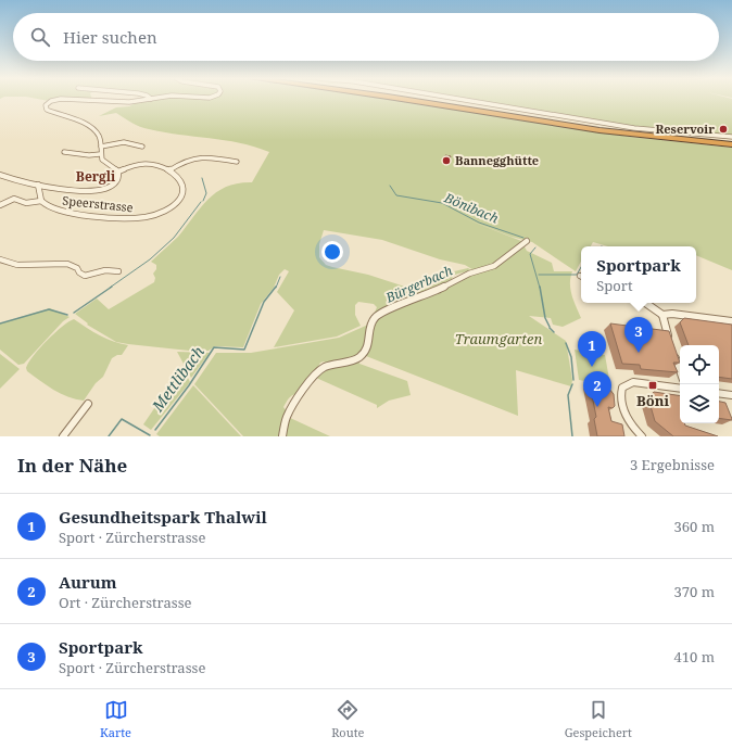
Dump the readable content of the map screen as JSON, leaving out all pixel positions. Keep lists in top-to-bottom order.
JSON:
{
  "streets": {
    "street": ["Speerstrasse"]
  },
  "districts": ["Bergli"],
  "water": ["Bönibach", "Bürgerbach", "Mettlibach"],
  "parks": ["Traumgarten"],
  "places": {
    "other": ["Reservoir", "Bannegghütte"],
    "transit": ["Böni"]
  },
  "page": {
    "search": "Hier suchen",
    "popup": ["Sportpark", "Sport"],
    "pins": ["3", "1", "2"],
    "heading": ["In der Nähe", "3 Ergebnisse"],
    "list": [
      {
        "mark": "1",
        "name": "Gesundheitspark Thalwil",
        "note": "Sport · Zürcherstrasse",
        "value": "360 m"
      },
      {
        "mark": "2",
        "name": "Aurum",
        "note": "Ort · Zürcherstrasse",
        "value": "370 m"
      },
      {
        "mark": "3",
        "name": "Sportpark",
        "note": "Sport · Zürcherstrasse",
        "value": "410 m"
      }
    ],
    "nav": ["Karte", "Route", "Gespeichert"]
  }
}
